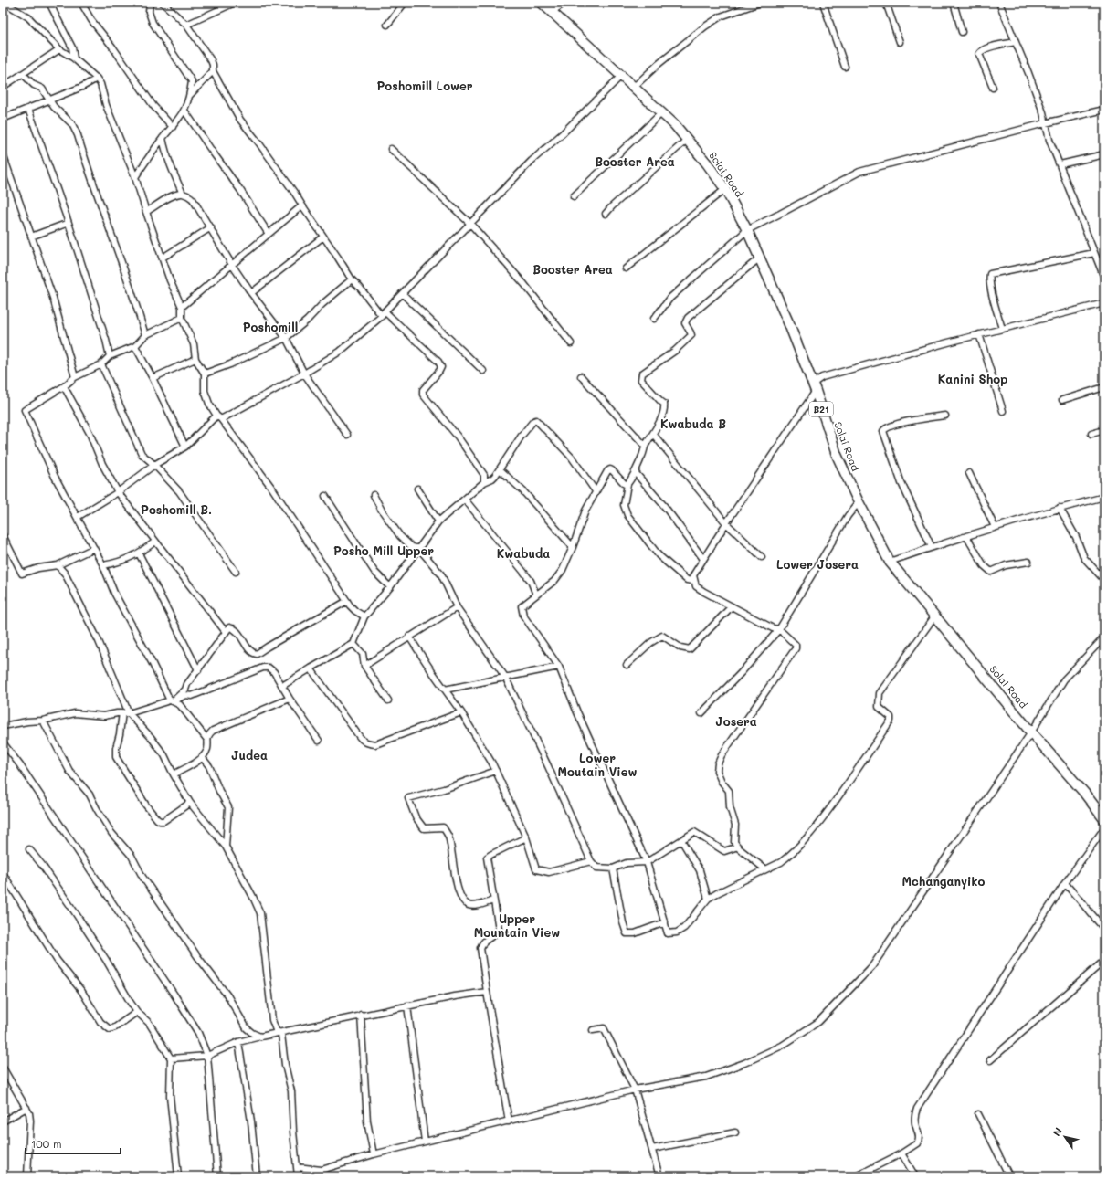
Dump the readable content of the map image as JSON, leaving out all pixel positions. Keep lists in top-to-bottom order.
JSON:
{
  "streets": {
    "highway": ["Solai Road", "B21"]
  },
  "districts": [
    "Poshomill Lower",
    "Booster Area",
    "Booster Area",
    "Poshomill",
    "Kanini Shop",
    "Kwabuda B",
    "Poshomill B.",
    "Posho Mill Upper",
    "Kwabuda",
    "Lower Josera",
    "Josera",
    "Judea",
    "Lower Moutain View",
    "Mchanganyiko",
    "Upper Mountain View"
  ],
  "scale_bar": "100 m",
  "north": "top left"
}
